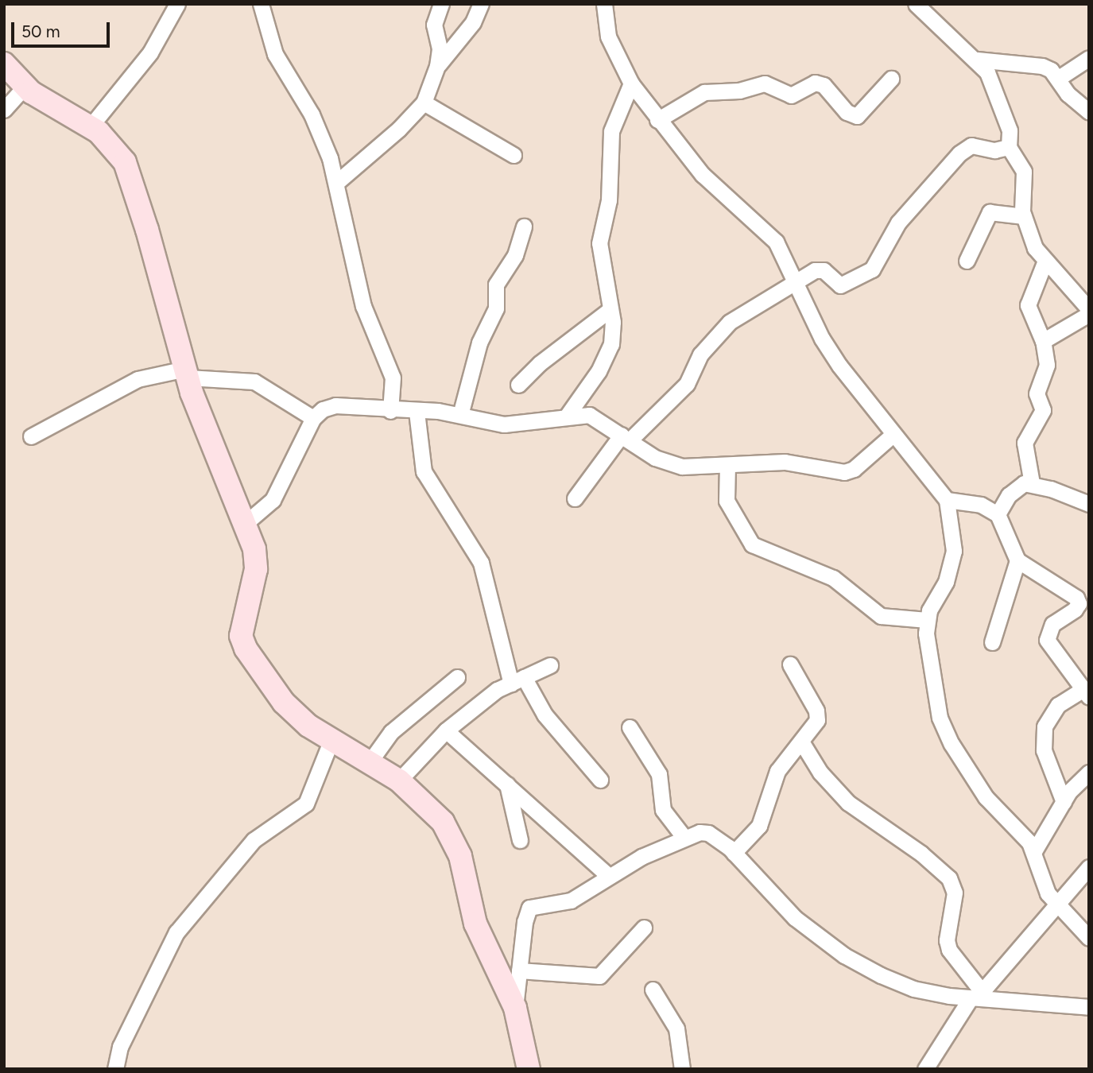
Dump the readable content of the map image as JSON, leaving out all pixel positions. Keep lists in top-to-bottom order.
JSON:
{
  "scale_bar": "50 m"
}
